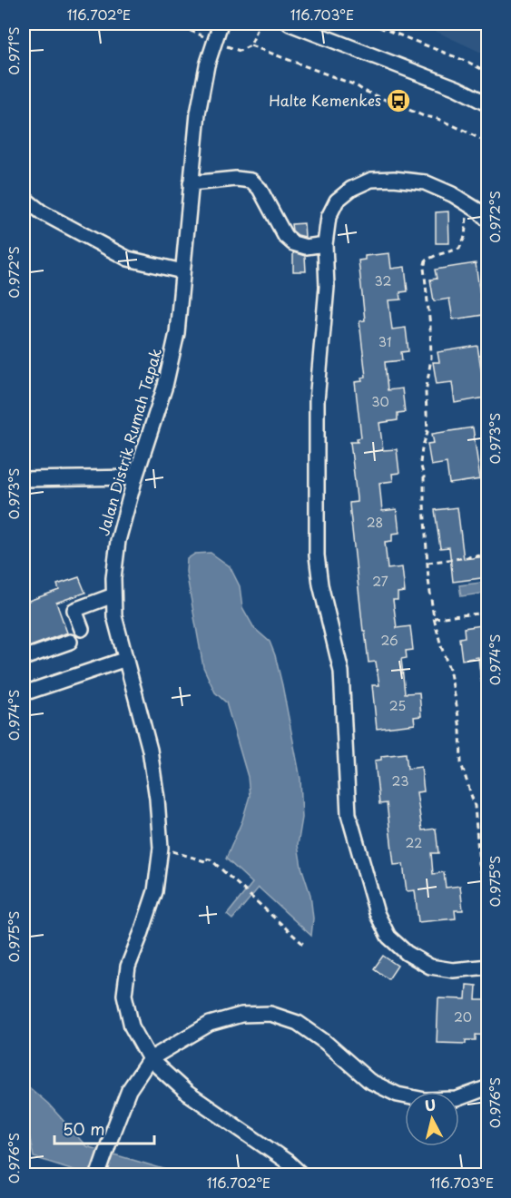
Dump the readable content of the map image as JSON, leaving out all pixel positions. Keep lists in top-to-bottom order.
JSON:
{
  "streets": {
    "street": ["Jalan Distrik Rumah Tapak"]
  },
  "places": {
    "bus stop": ["Halte Kemenkes"]
  },
  "house_numbers": [
    "32",
    "31",
    "30",
    "28",
    "27",
    "26",
    "25",
    "23",
    "22",
    "20"
  ],
  "scale_bar": "50 m",
  "north": "top",
  "coordinates": [
    "116.702°E",
    "116.703°E",
    "0.971°S",
    "0.972°S",
    "0.973°S",
    "0.974°S",
    "0.975°S",
    "0.976°S"
  ]
}
